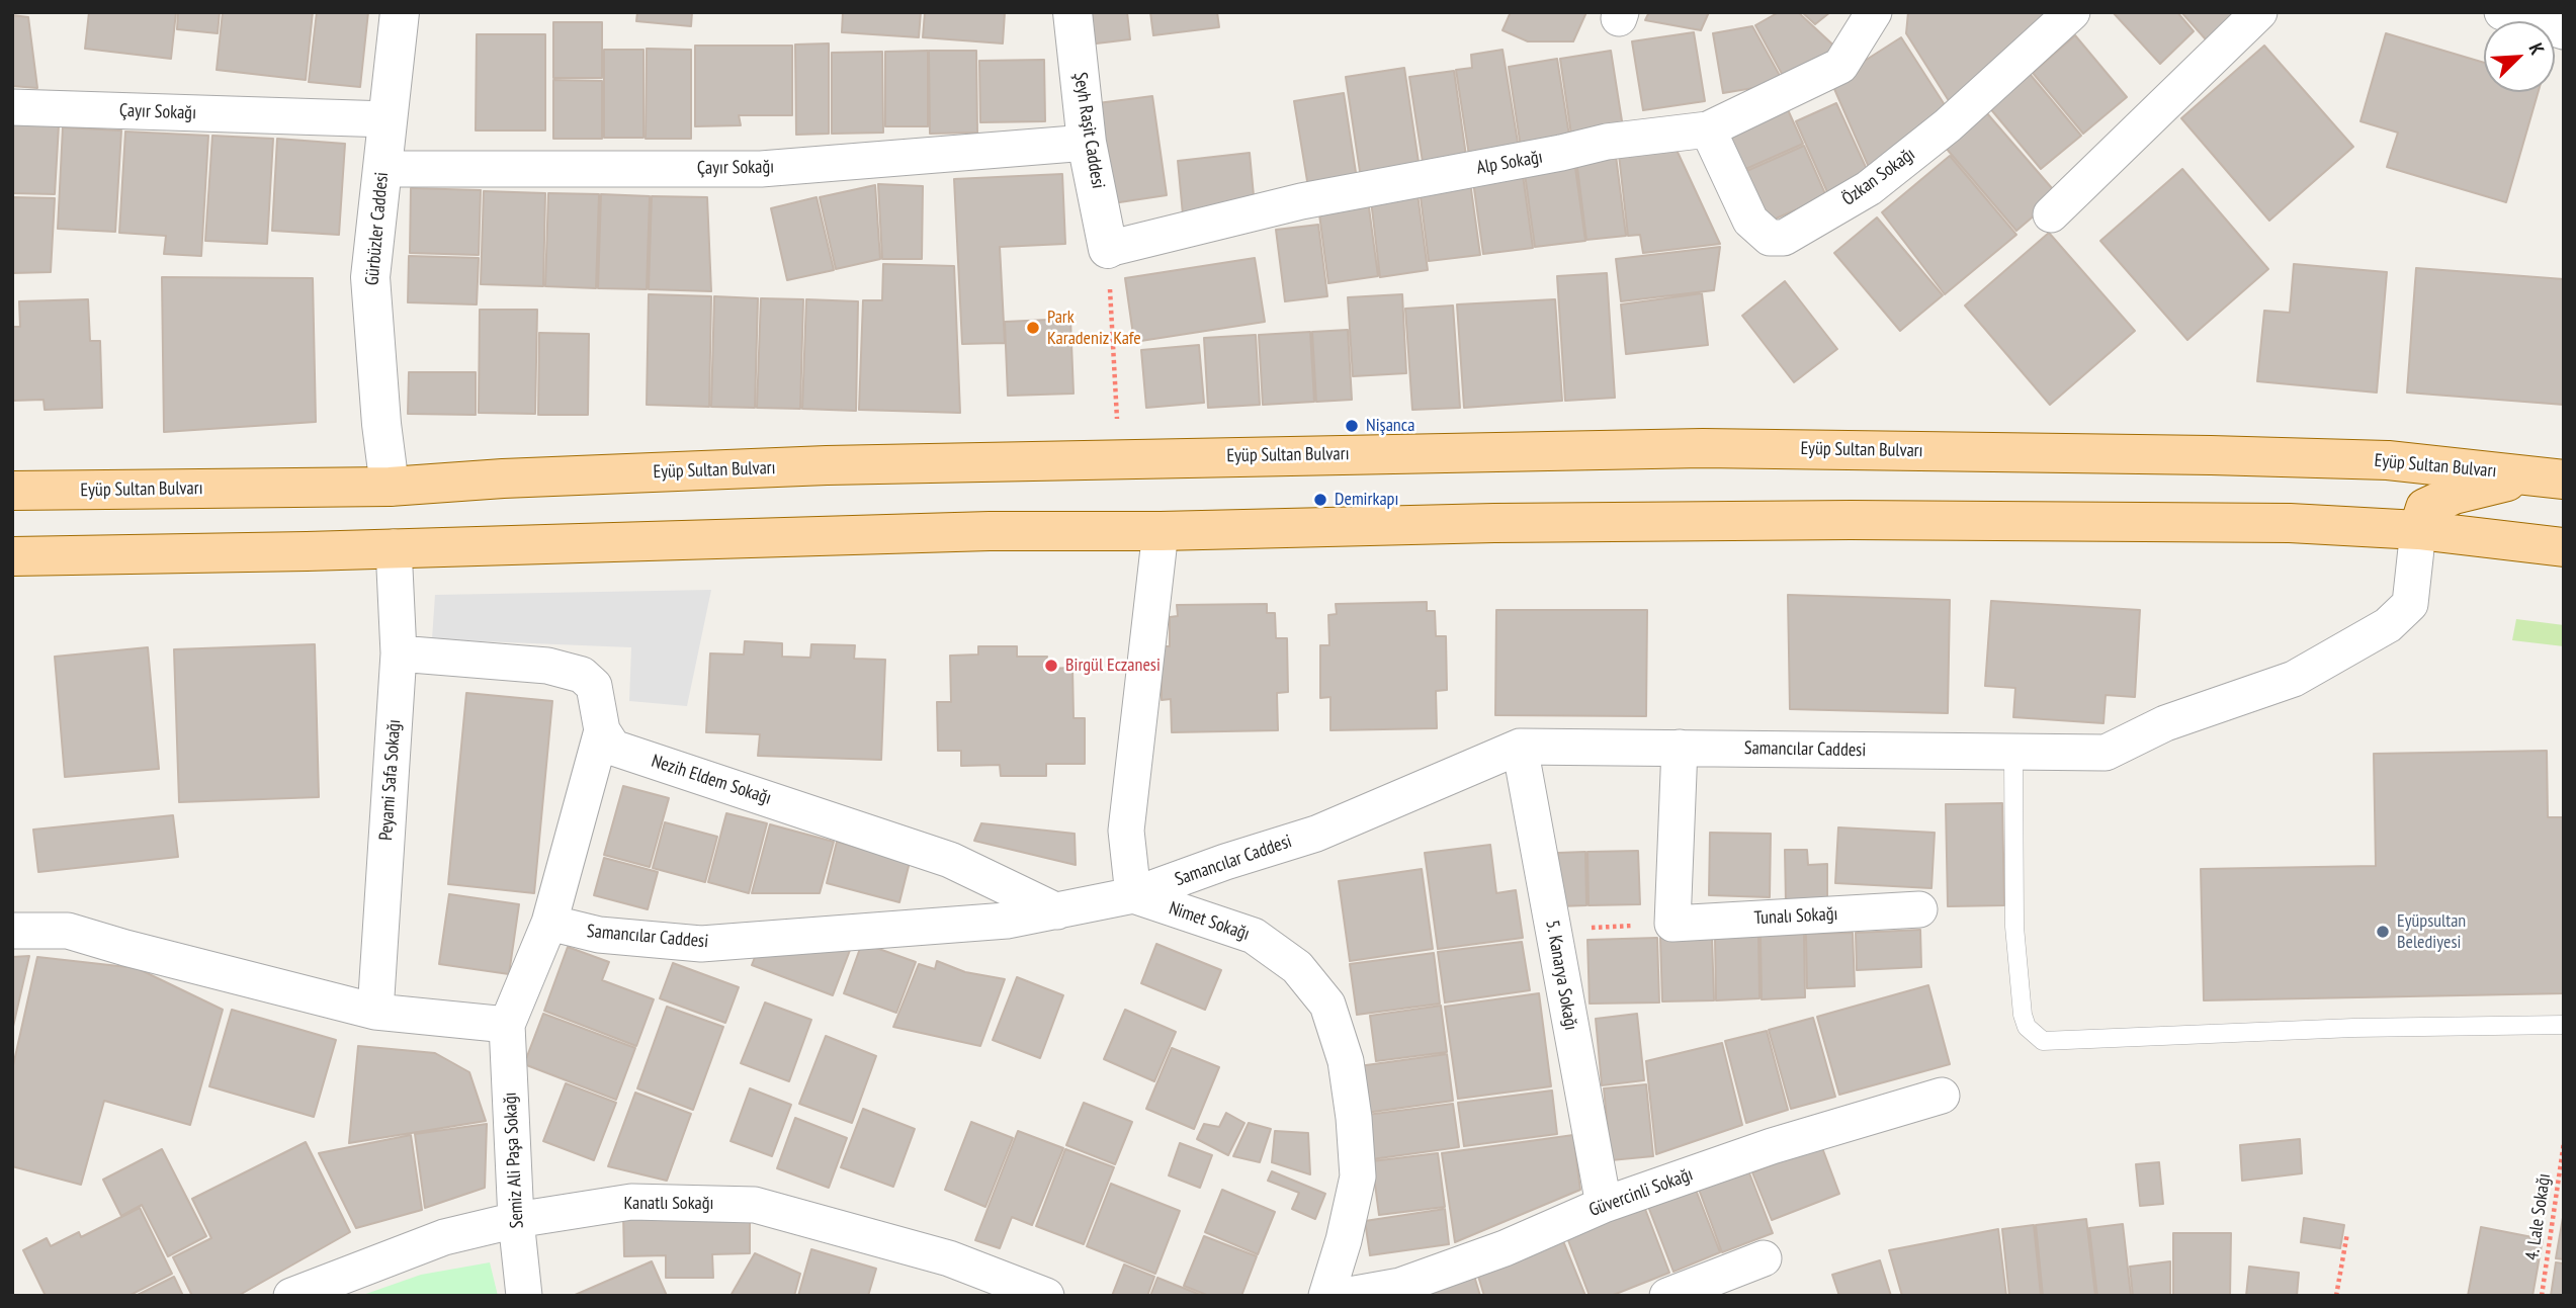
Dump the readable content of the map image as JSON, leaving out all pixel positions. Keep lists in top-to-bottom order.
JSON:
{
  "streets": {
    "main road": ["Eyüp Sultan Bulvarı"],
    "street": [
      "Çayır Sokağı",
      "Şeyh Raşit Caddesi",
      "Alp Sokağı",
      "Özkan Sokağı",
      "Gürbüzler Caddesi",
      "Samancılar Caddesi",
      "Peyami Safa Sokağı",
      "Nezih Eldem Sokağı",
      "Tunalı Sokağı",
      "Nimet Sokağı",
      "5. Kanarya Sokağı",
      "Semiz Ali Paşa Sokağı",
      "Güvercinli Sokağı",
      "Kanatlı Sokağı"
    ],
    "path": ["4. Lale Sokağı"]
  },
  "crossings": [
    ["Çayır Sokağı", "Şeyh Raşit Caddesi"],
    ["Çayır Sokağı", "Gürbüzler Caddesi"],
    ["Şeyh Raşit Caddesi", "Alp Sokağı"],
    ["Alp Sokağı", "Özkan Sokağı"],
    ["Gürbüzler Caddesi", "Eyüp Sultan Bulvarı"],
    ["Samancılar Caddesi", "Nezih Eldem Sokağı"],
    ["Samancılar Caddesi", "Nimet Sokağı"],
    ["Samancılar Caddesi", "5. Kanarya Sokağı"],
    ["5. Kanarya Sokağı", "Güvercinli Sokağı"],
    ["Semiz Ali Paşa Sokağı", "Kanatlı Sokağı"]
  ],
  "places": [
    "Park Karadeniz Kafe",
    "Nişanca",
    "Demirkapı",
    "Birgül Eczanesi",
    "Eyüpsultan Belediyesi"
  ],
  "north": "top right"
}
